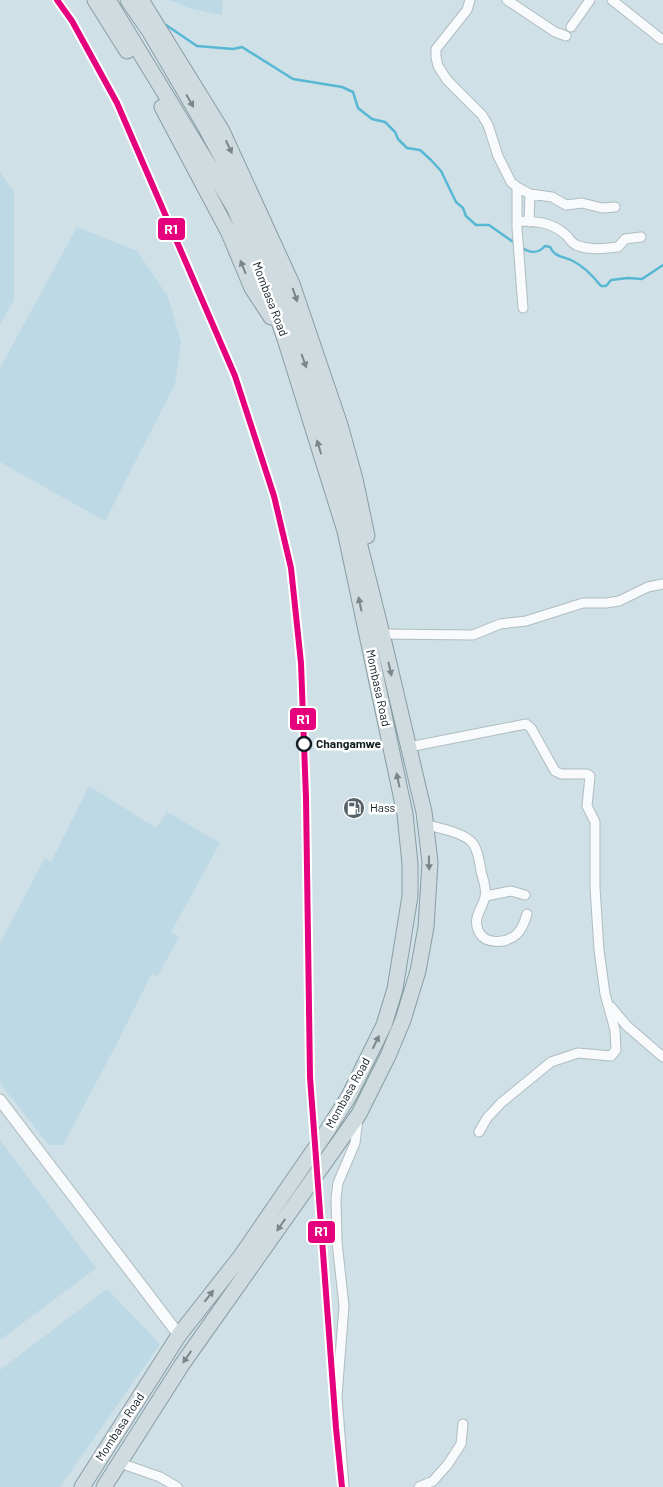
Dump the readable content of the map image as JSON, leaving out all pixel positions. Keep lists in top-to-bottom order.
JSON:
{
  "streets": {
    "highway": ["Mombasa Road"]
  },
  "places": {
    "other": ["Changamwe"],
    "fuel station": ["Hass"]
  },
  "lines": ["transit line R1"]
}
